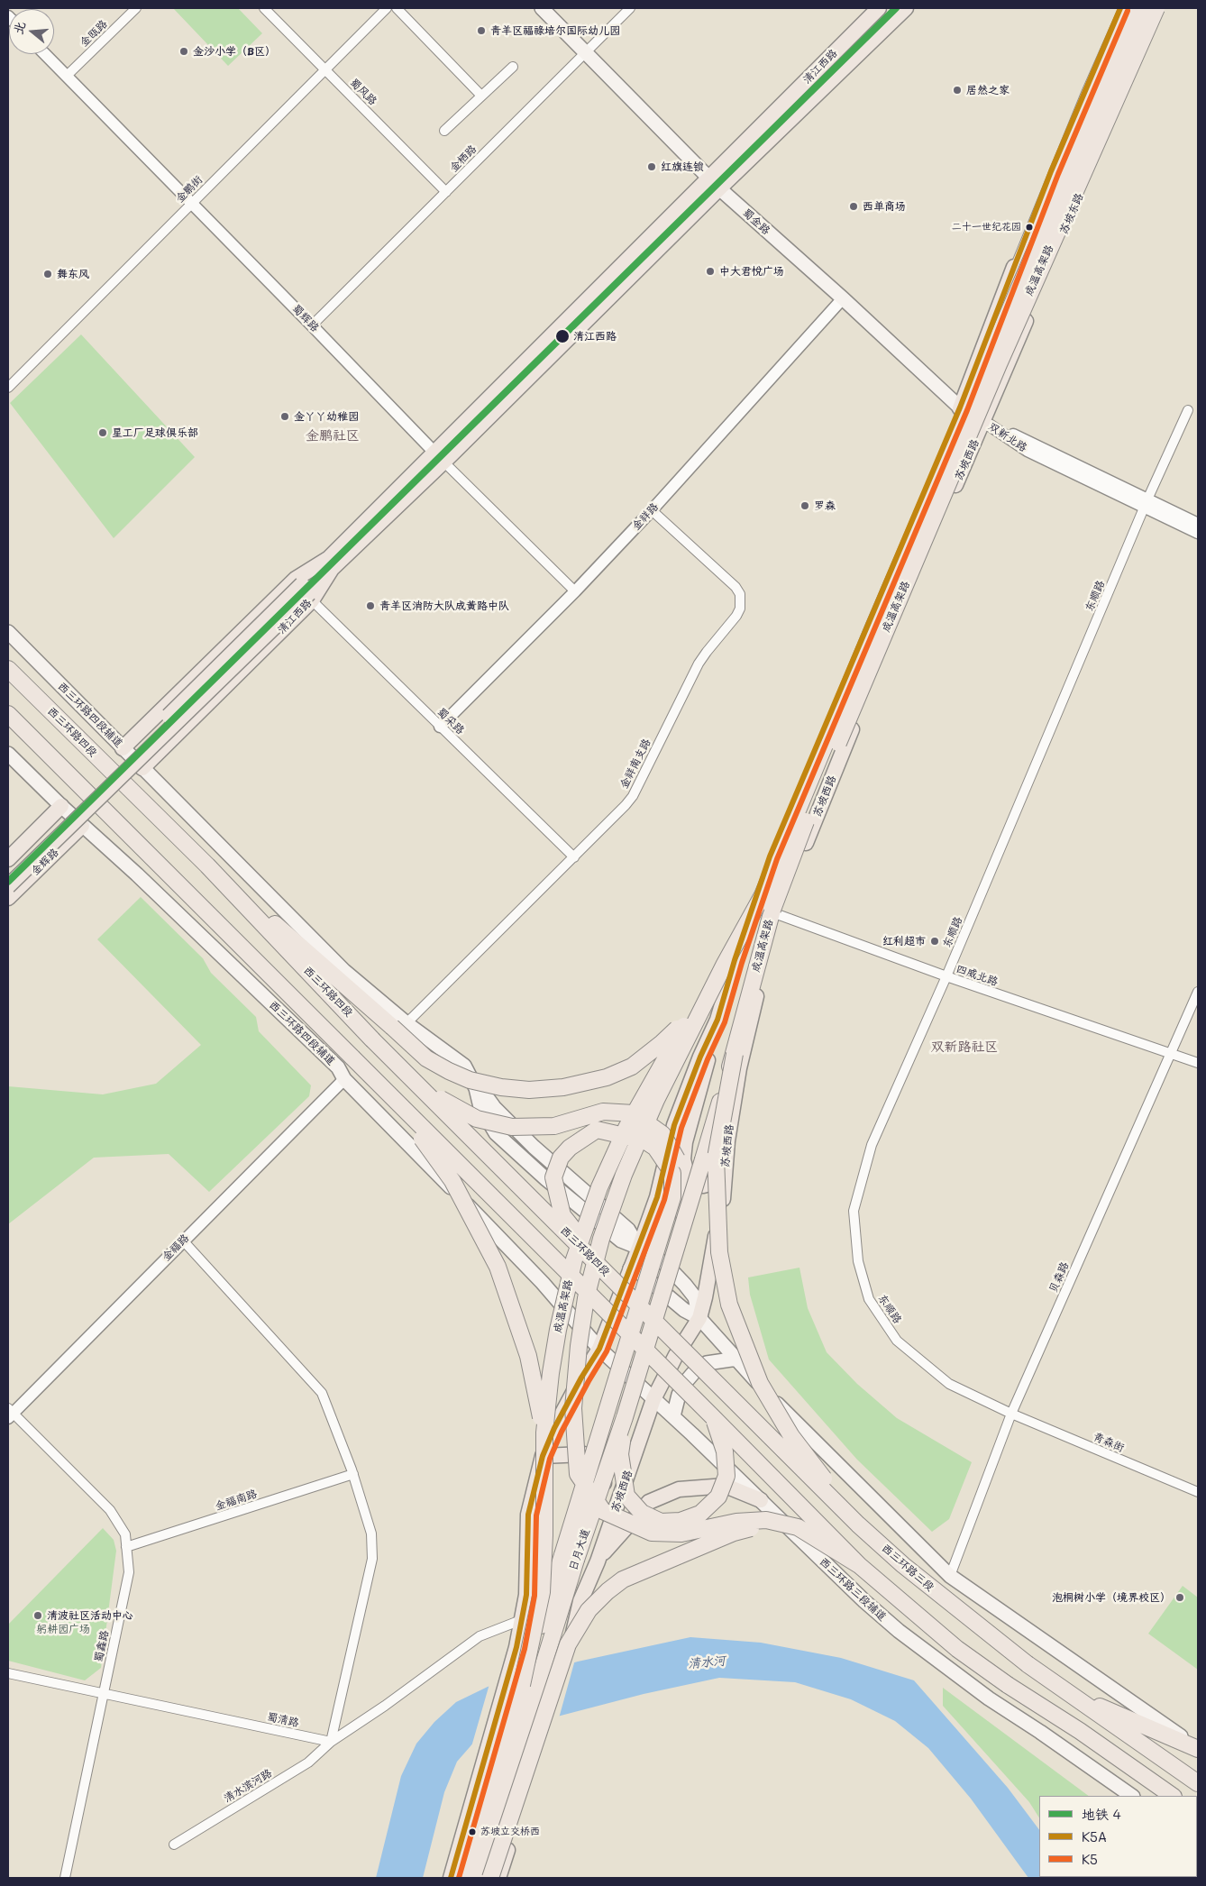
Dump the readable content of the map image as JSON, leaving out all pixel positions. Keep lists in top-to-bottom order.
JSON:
{
  "streets": {
    "highway": [
      "成温高架路",
      "西三环路四段",
      "日月大道",
      "西三环路三段"
    ],
    "main road": [
      "清江西路",
      "苏坡东路",
      "蜀金路",
      "苏坡西路",
      "西三环路四段辅道",
      "金辉路",
      "西三环路三段辅道"
    ],
    "street": [
      "金瓯路",
      "蜀风路",
      "金栖路",
      "金鹏街",
      "蜀辉路",
      "双新北路",
      "金祥路",
      "东顺路",
      "蜀采路",
      "金祥南支路",
      "四威北路",
      "金福路",
      "贝森路",
      "青森街",
      "金福南路",
      "蜀鑫路",
      "蜀清路",
      "清水滨河路"
    ]
  },
  "crossings": [
    ["金瓯路", "蜀辉路"],
    ["清江西路", "蜀金路"],
    ["清江西路", "蜀辉路"],
    ["清江西路", "西三环路四段辅道"],
    ["清江西路", "蜀采路"],
    ["蜀风路", "金栖路"],
    ["蜀风路", "金鹏街"],
    ["金栖路", "蜀金路"],
    ["金栖路", "蜀辉路"],
    ["金鹏街", "蜀辉路"],
    ["苏坡东路", "蜀金路"],
    ["苏坡东路", "双新北路"],
    ["苏坡东路", "苏坡西路"],
    ["蜀金路", "双新北路"],
    ["蜀金路", "苏坡西路"],
    ["蜀金路", "金祥路"],
    ["成温高架路", "日月大道"],
    ["蜀辉路", "金祥路"],
    ["双新北路", "苏坡西路"],
    ["双新北路", "东顺路"],
    ["苏坡西路", "四威北路"],
    ["苏坡西路", "西三环路三段辅道"],
    ["金祥路", "蜀采路"],
    ["金祥路", "金祥南支路"],
    ["东顺路", "四威北路"],
    ["东顺路", "贝森路"],
    ["东顺路", "青森街"],
    ["西三环路四段辅道", "金祥南支路"],
    ["西三环路四段辅道", "金辉路"],
    ["西三环路四段辅道", "金福路"],
    ["西三环路四段辅道", "西三环路三段辅道"],
    ["蜀采路", "金祥南支路"],
    ["西三环路四段", "西三环路三段"],
    ["四威北路", "贝森路"],
    ["金福路", "蜀鑫路"],
    ["贝森路", "青森街"],
    ["金福南路", "蜀鑫路"],
    ["蜀鑫路", "蜀清路"],
    ["蜀清路", "清水滨河路"]
  ],
  "districts": ["金鹏社区", "双新路社区"],
  "water": ["清水河"],
  "parks": ["躬耕园广场"],
  "places": [
    "青羊区福禄培尔国际幼儿园",
    "金沙小学（B区）",
    "居然之家",
    "红旗连锁",
    "西单商场",
    "二十一世纪花园",
    "中大君悦广场",
    "舞东风",
    "清江西路",
    "金丫丫幼稚园",
    "星工厂足球俱乐部",
    "罗森",
    "青羊区消防大队成黄路中队",
    "红利超市",
    "泡桐树小学（境界校区）",
    "清波社区活动中心",
    "苏坡立交桥西"
  ],
  "lines": ["metro line 4", "transit line K5A", "transit line K5"],
  "legend": ["地铁 4", "K5A", "K5"],
  "north": "left"
}
